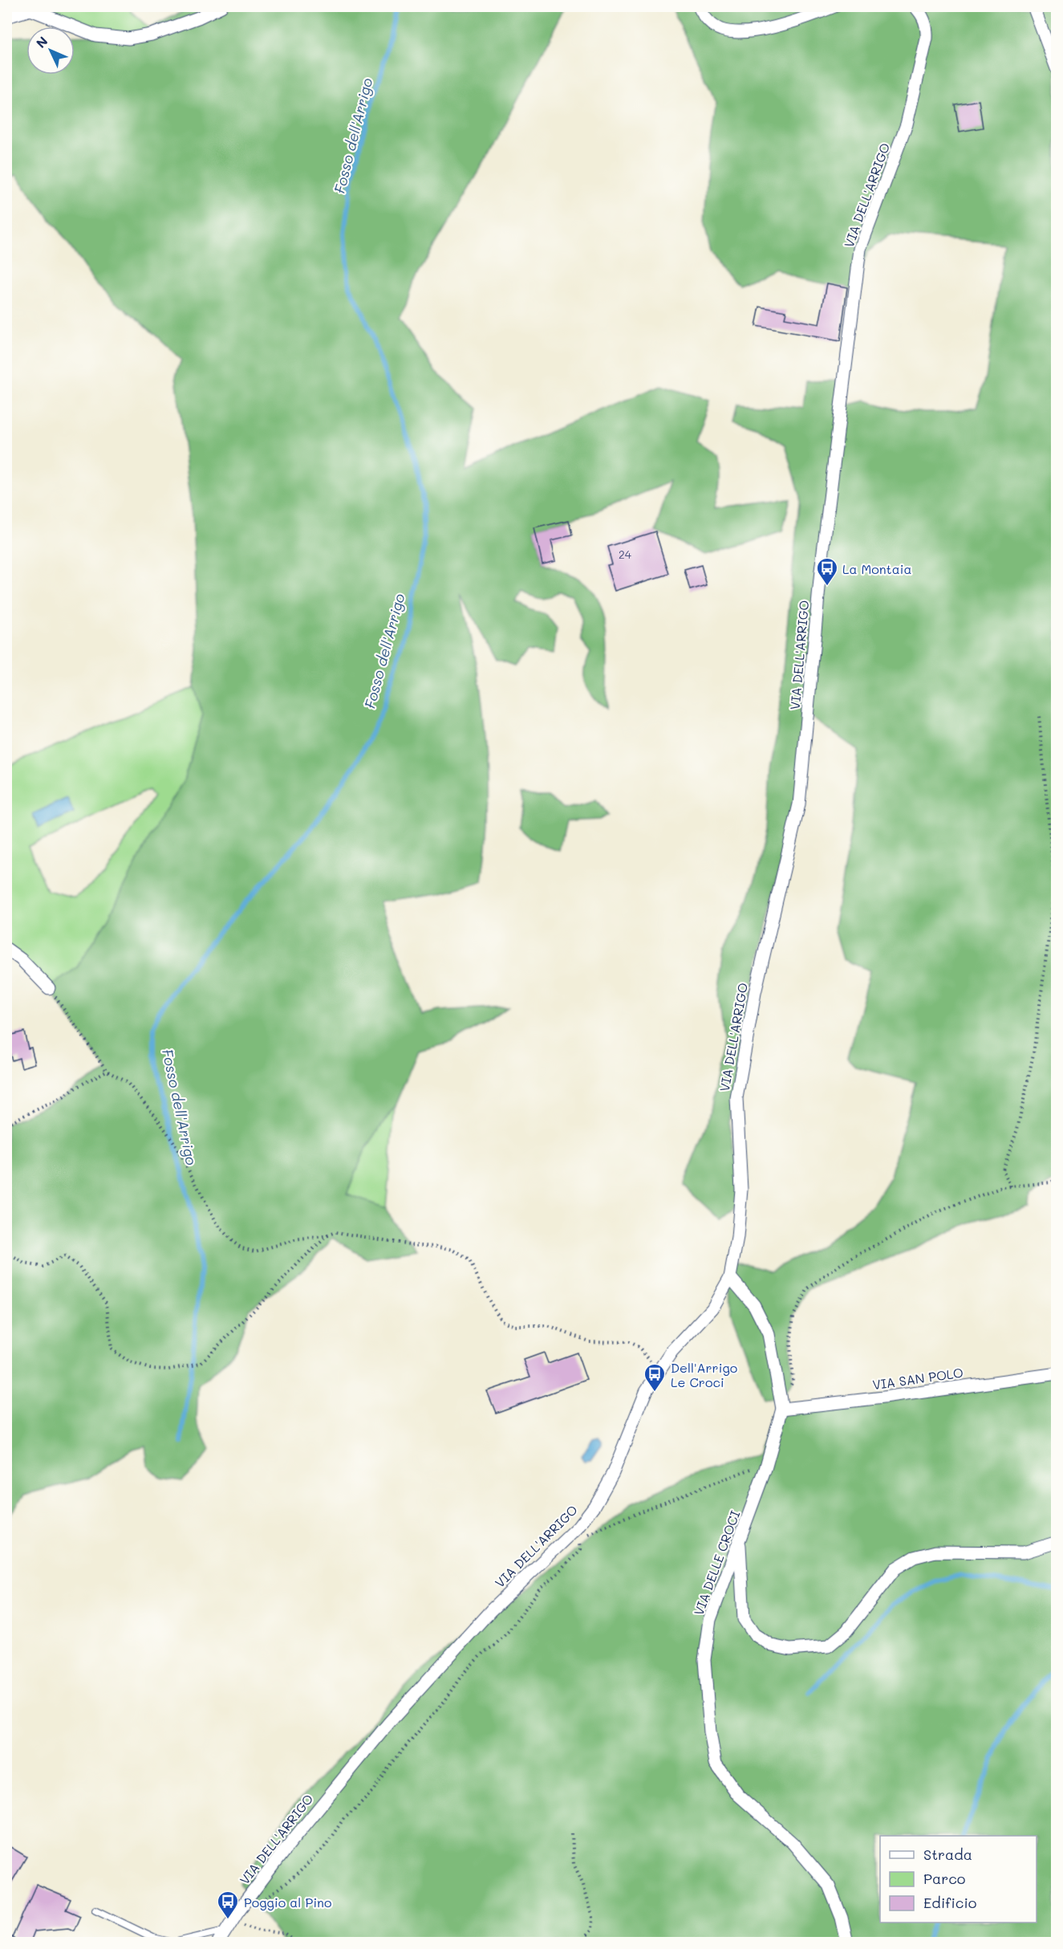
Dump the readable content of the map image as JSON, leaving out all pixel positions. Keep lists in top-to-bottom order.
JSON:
{
  "streets": {
    "street": ["VIA DELL'ARRIGO", "VIA SAN POLO", "VIA DELLE CROCI"]
  },
  "crossings": [
    ["VIA DELL'ARRIGO", "VIA DELLE CROCI"],
    ["VIA SAN POLO", "VIA DELLE CROCI"]
  ],
  "water": ["Fosso dell'Arrigo"],
  "places": {
    "bus stop": ["La Montaia", "Dell'Arrigo Le Croci", "Poggio al Pino"]
  },
  "house_numbers": ["24"],
  "legend": ["Strada", "Parco", "Edificio"],
  "north": "top left"
}
